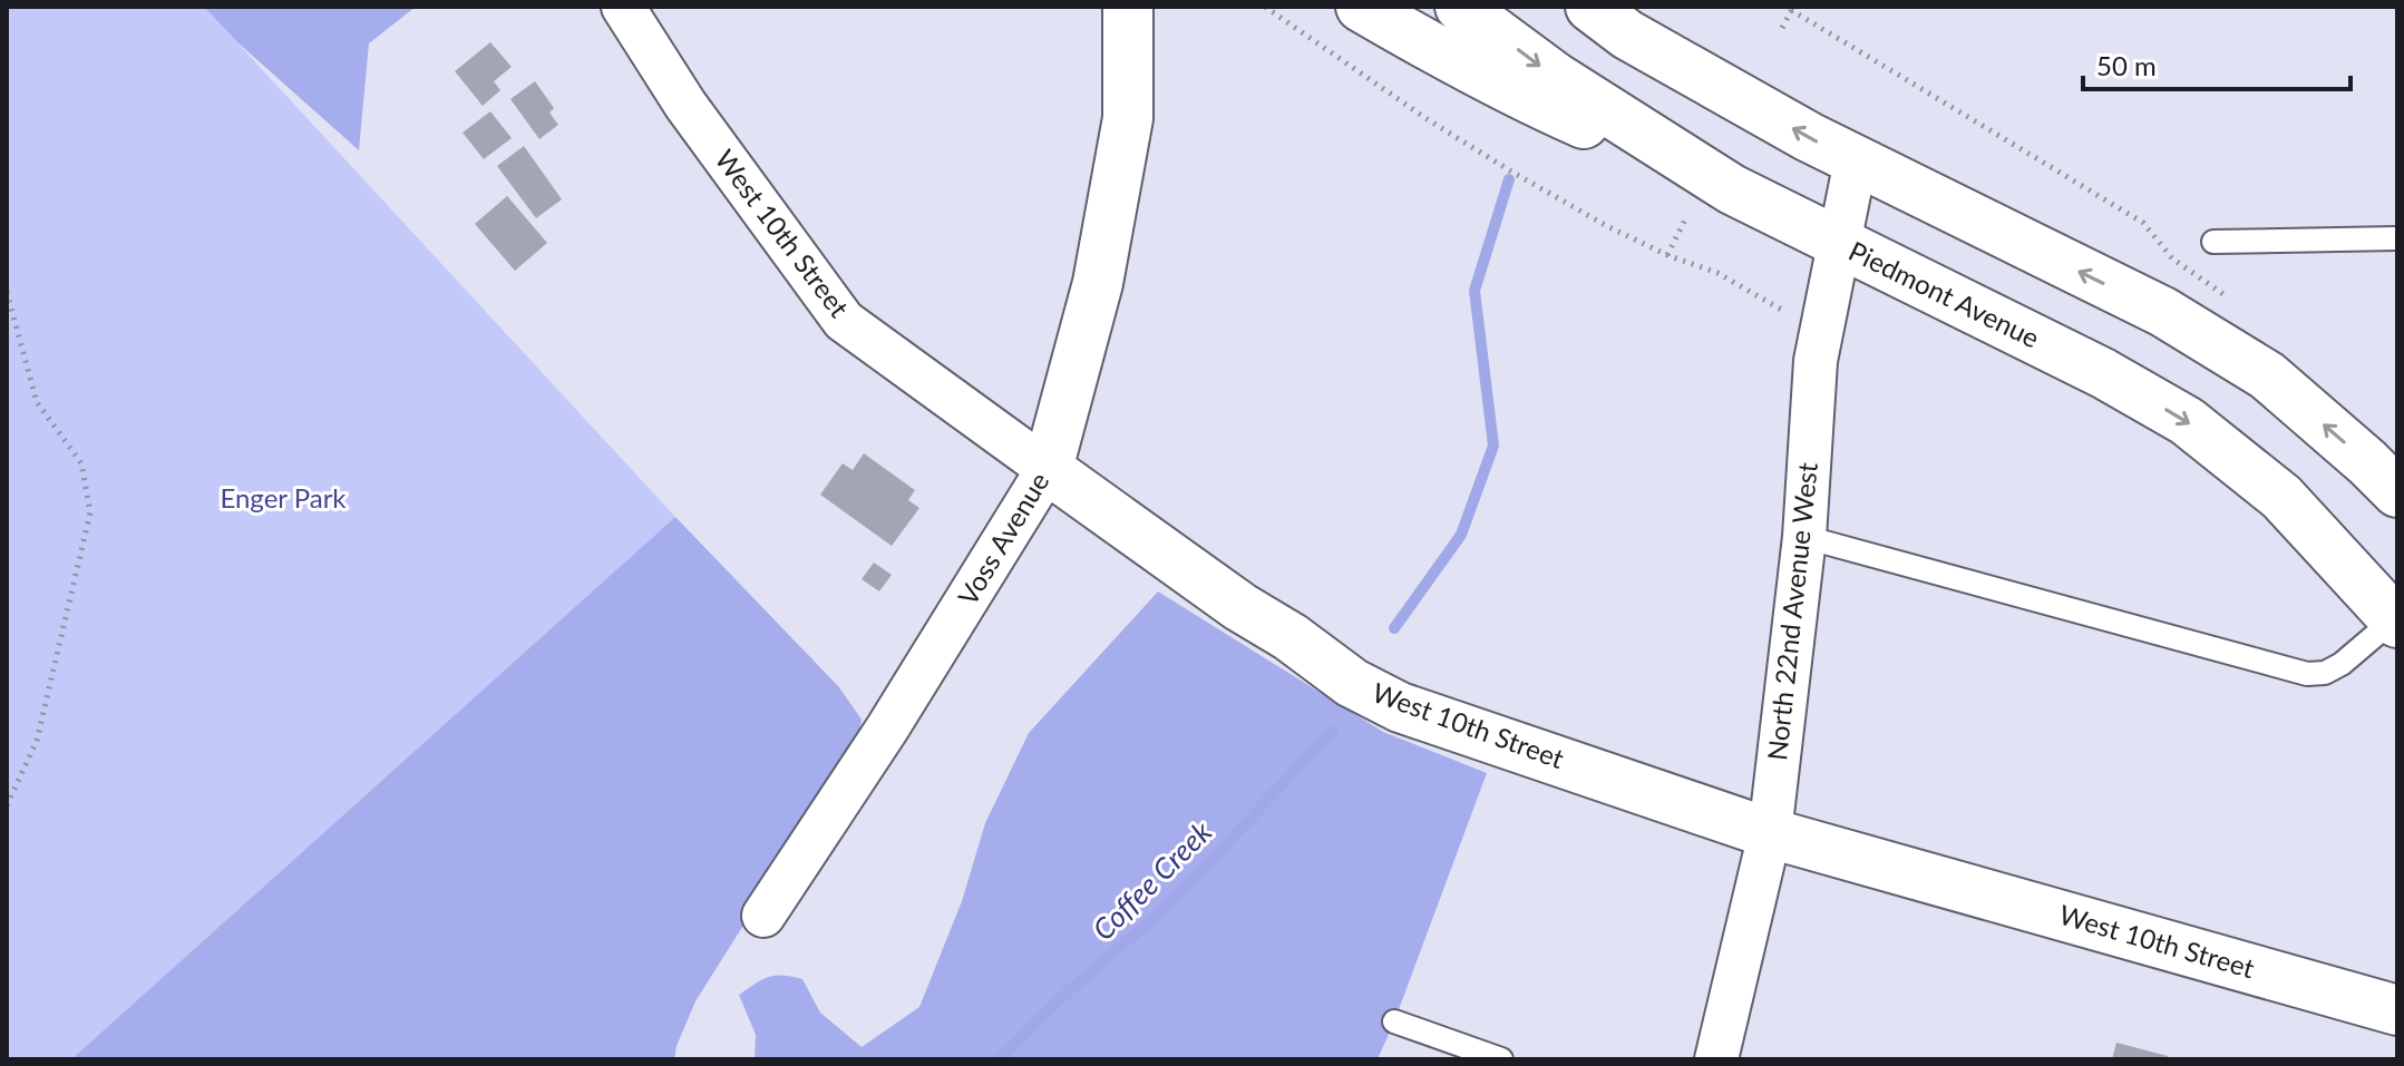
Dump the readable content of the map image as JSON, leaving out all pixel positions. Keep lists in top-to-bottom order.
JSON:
{
  "streets": {
    "main road": ["West 10th Street", "Piedmont Avenue", "Voss Avenue"],
    "street": ["North 22nd Avenue West"]
  },
  "crossings": [
    ["West 10th Street", "Voss Avenue"],
    ["West 10th Street", "North 22nd Avenue West"],
    ["Piedmont Avenue", "North 22nd Avenue West"]
  ],
  "water": ["Coffee Creek"],
  "parks": ["Enger Park"],
  "scale_bar": "50 m"
}
